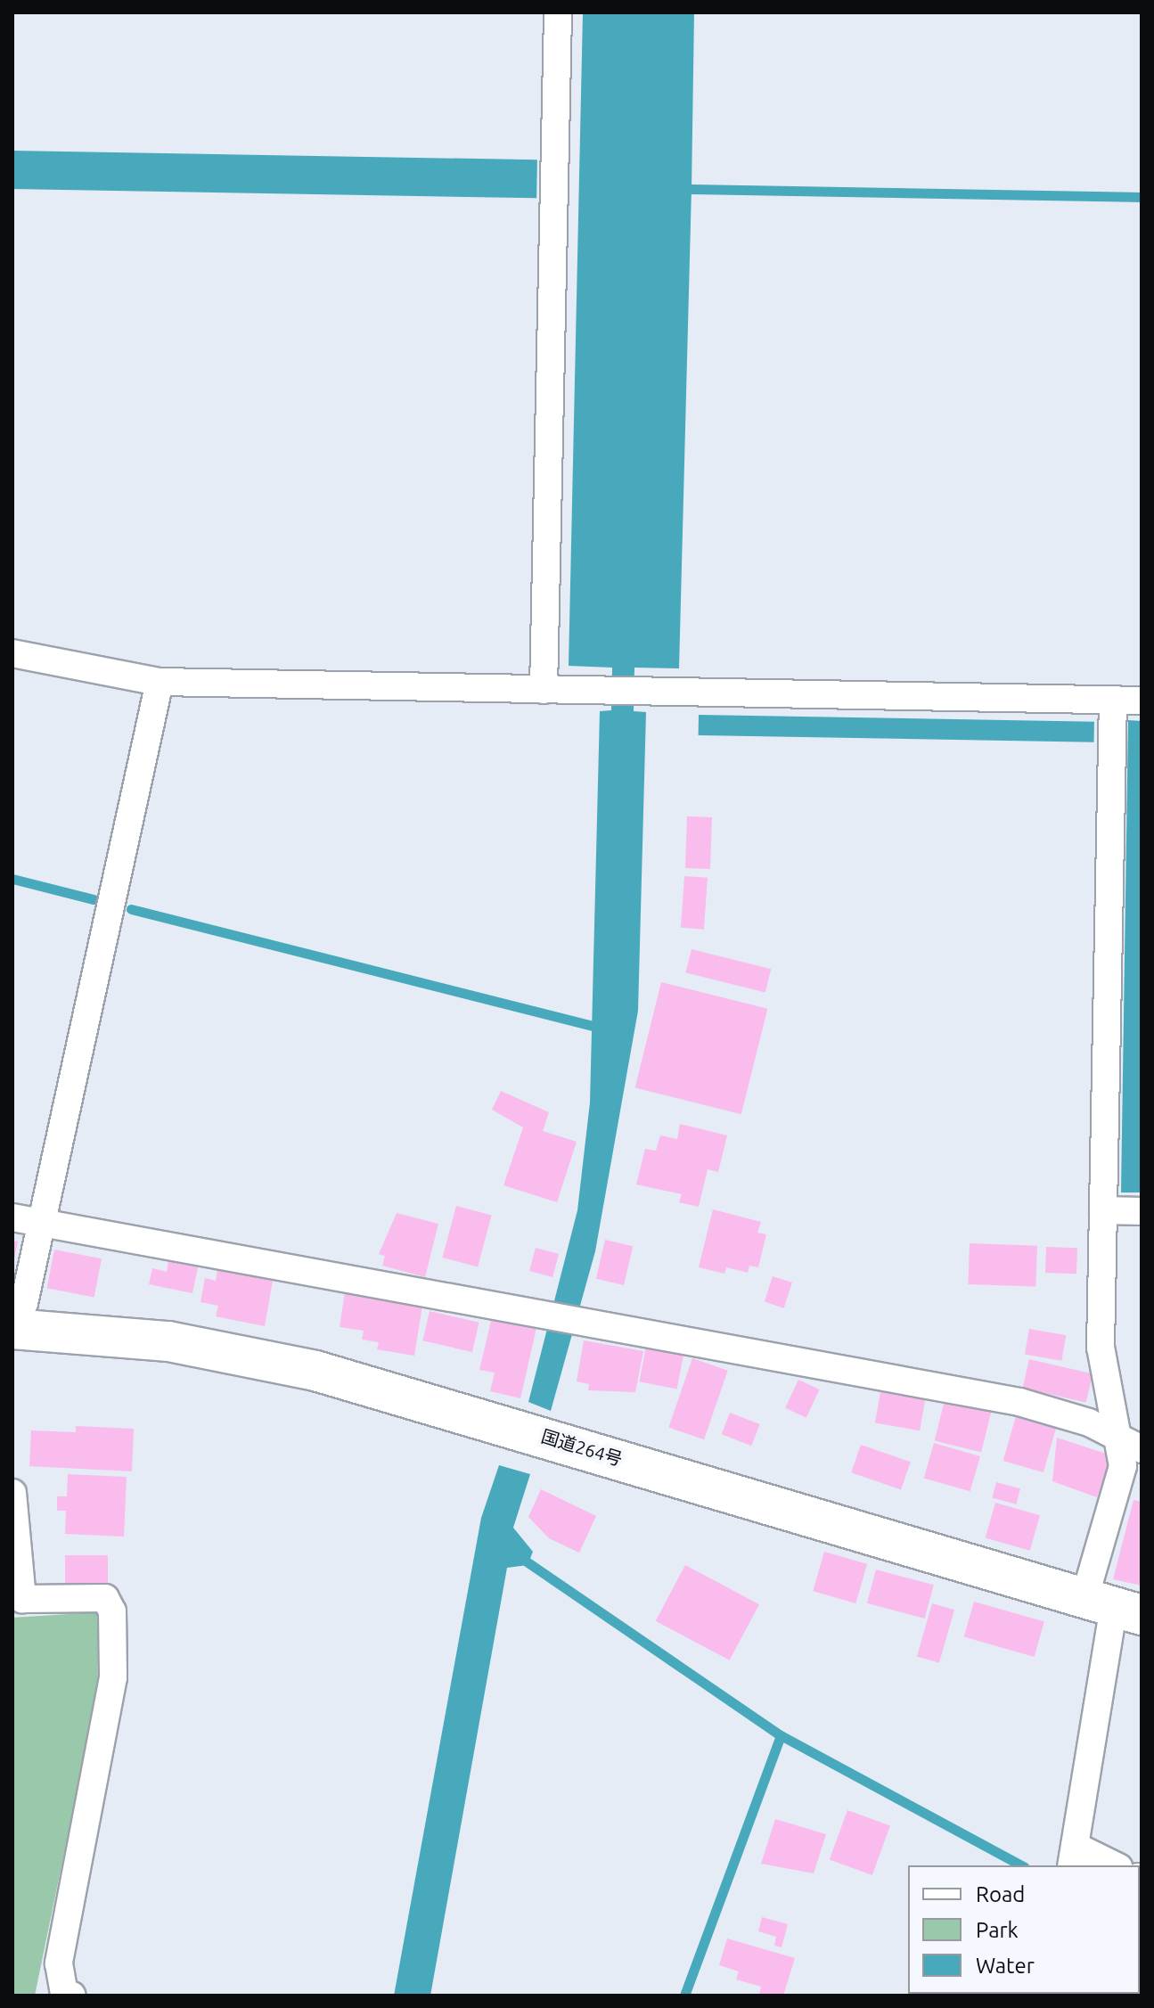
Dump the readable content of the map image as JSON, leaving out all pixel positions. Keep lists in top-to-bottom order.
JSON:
{
  "streets": {
    "highway": ["国道264号"]
  },
  "legend": ["Road", "Park", "Water"]
}
